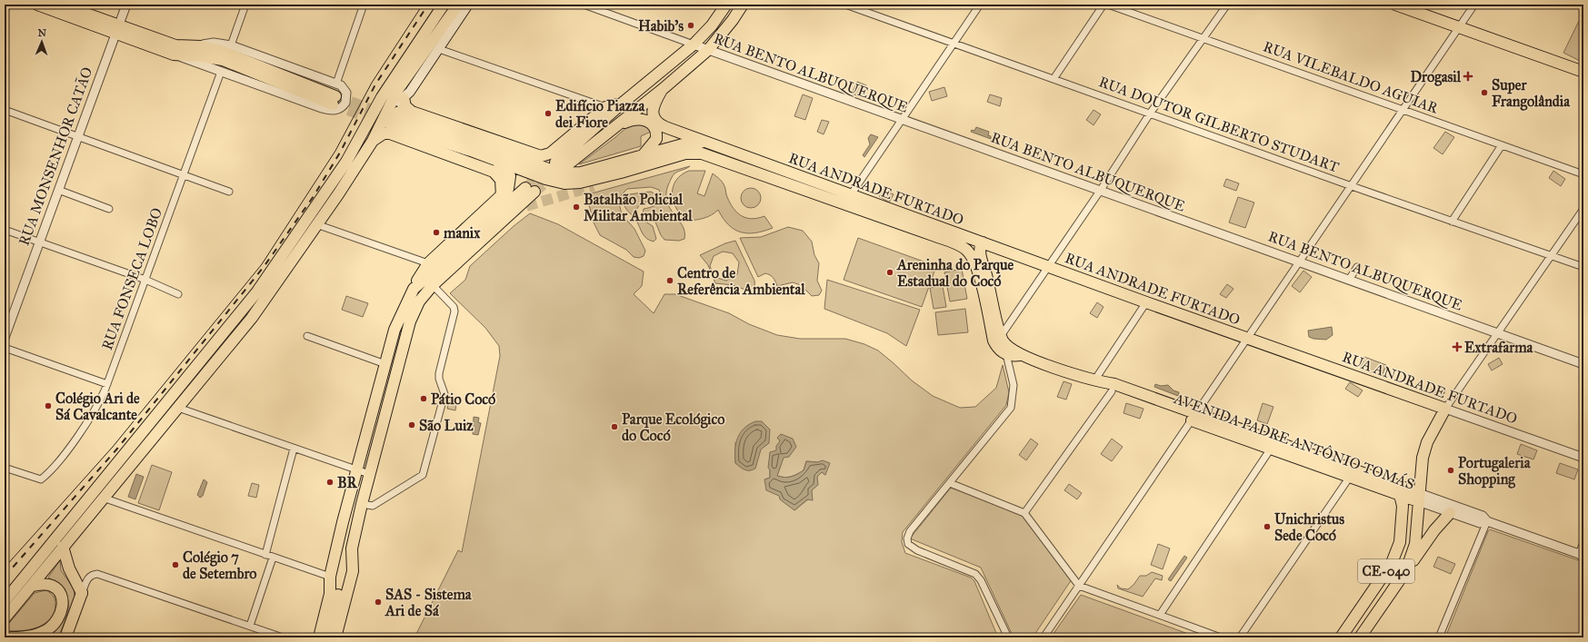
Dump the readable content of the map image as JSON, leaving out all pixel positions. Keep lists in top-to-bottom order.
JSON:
{
  "streets": {
    "main road": ["RUA ANDRADE FURTADO", "AVENIDA PADRE ANTÔNIO TOMÁS", "CE-040"],
    "street": [
      "RUA BENTO ALBUQUERQUE",
      "RUA VILEBALDO AGUIAR",
      "RUA DOUTOR GILBERTO STUDART",
      "RUA MONSENHOR CATÃO",
      "RUA FONSECA LOBO"
    ]
  },
  "crossings": [
    ["AVENIDA PADRE ANTÔNIO TOMÁS", "CE-040"]
  ],
  "places": {
    "other": [
      "Habib's",
      "Super Frangolândia",
      "Edifício Piazza dei Fiore",
      "Batalhão Policial Militar Ambiental",
      "manix",
      "Areninha do Parque Estadual do Cocó",
      "Centro de Referência Ambiental",
      "Pátio Cocó",
      "Colégio Ari de Sá Cavalcante",
      "São Luiz",
      "Parque Ecológico do Cocó",
      "Portugaleria Shopping",
      "BR",
      "Unichristus Sede Cocó",
      "Colégio 7 de Setembro",
      "SAS - Sistema Ari de Sá"
    ],
    "health": ["Drogasil", "Extrafarma"]
  },
  "north": "top"
}
